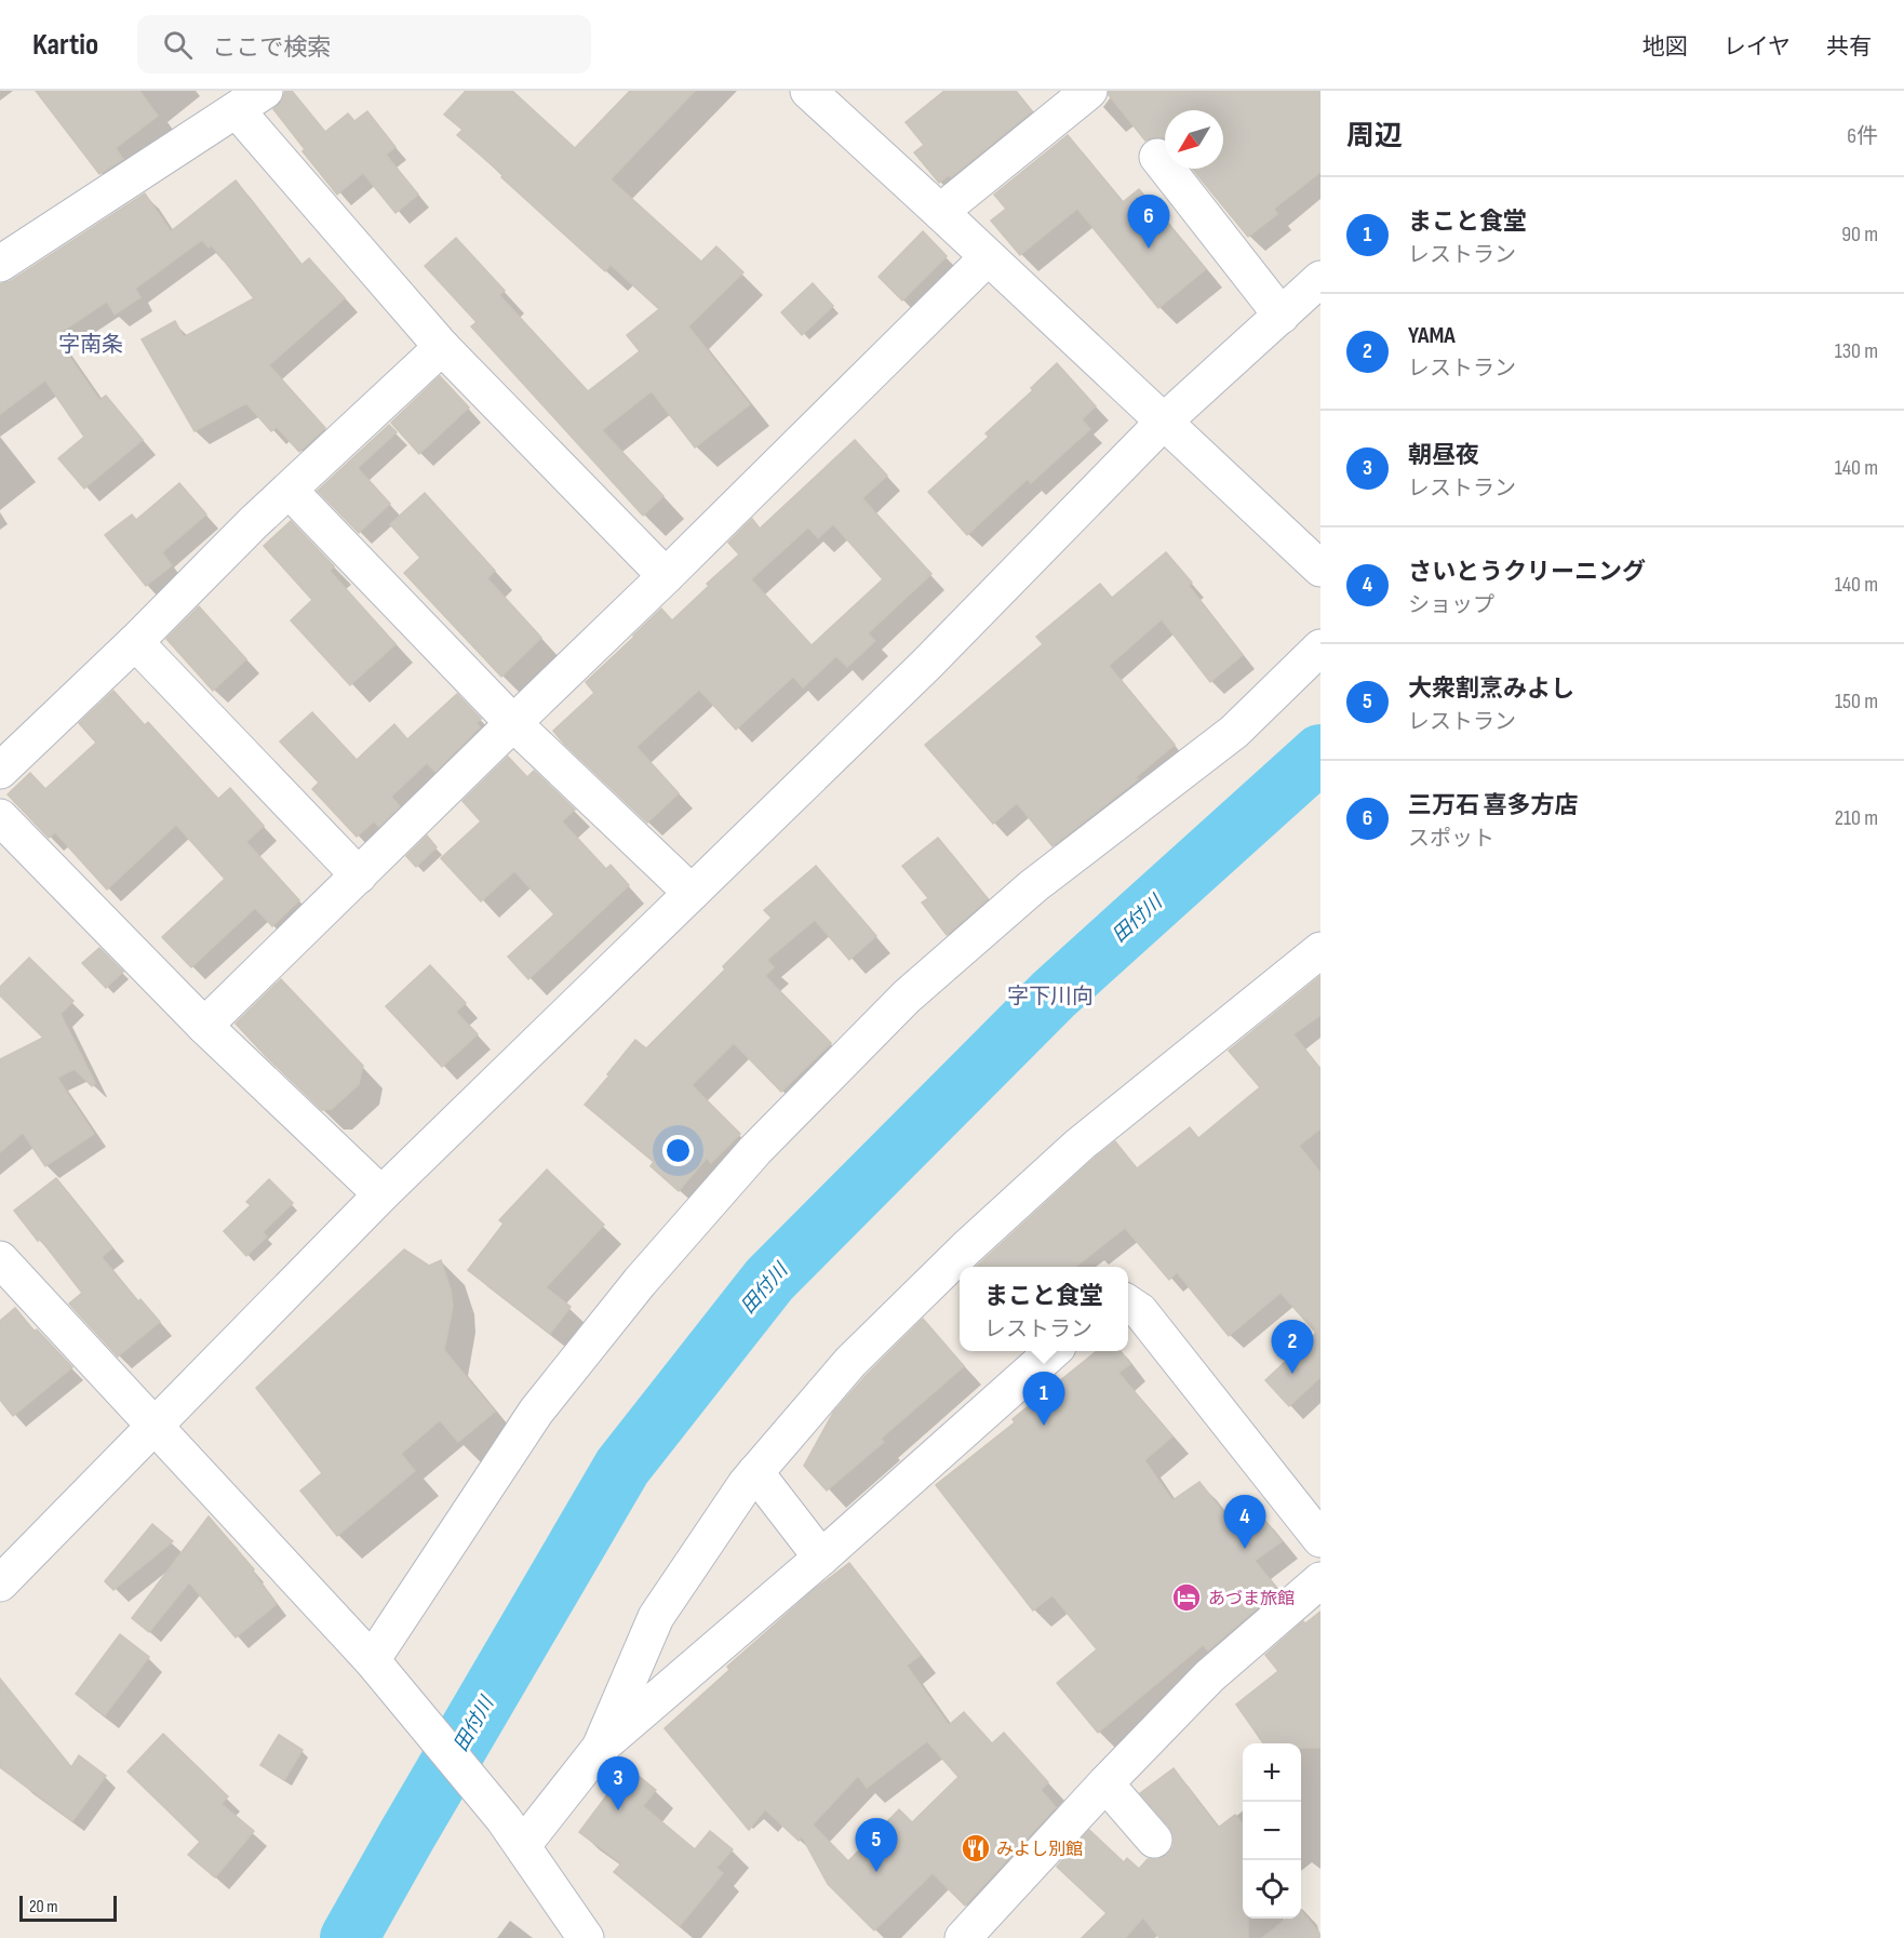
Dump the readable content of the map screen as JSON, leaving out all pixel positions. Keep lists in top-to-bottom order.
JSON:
{
  "districts": ["字南条", "字下川向"],
  "water": ["田付川"],
  "places": {
    "hotel": ["あづま旅館"],
    "restaurant": ["みよし別館"]
  },
  "scale_bar": "20 m",
  "north": "bottom left",
  "page": {
    "header": "Kartio",
    "search": "ここで検索",
    "nav": ["地図", "レイヤ", "共有"],
    "heading": ["周辺", "6件"],
    "list": [
      {
        "mark": "1",
        "name": "まこと食堂",
        "note": "レストラン",
        "value": "90 m"
      },
      {
        "mark": "2",
        "name": "YAMA",
        "note": "レストラン",
        "value": "130 m"
      },
      {
        "mark": "3",
        "name": "朝昼夜",
        "note": "レストラン",
        "value": "140 m"
      },
      {
        "mark": "4",
        "name": "さいとうクリーニング",
        "note": "ショップ",
        "value": "140 m"
      },
      {
        "mark": "5",
        "name": "大衆割烹みよし",
        "note": "レストラン",
        "value": "150 m"
      },
      {
        "mark": "6",
        "name": "三万石 喜多方店",
        "note": "スポット",
        "value": "210 m"
      }
    ],
    "pins": [
      "6",
      "2",
      "1",
      "4",
      "3",
      "5"
    ],
    "popup": ["まこと食堂", "レストラン"],
    "map_buttons": ["+", "−"],
    "scale": "20 m"
  }
}
